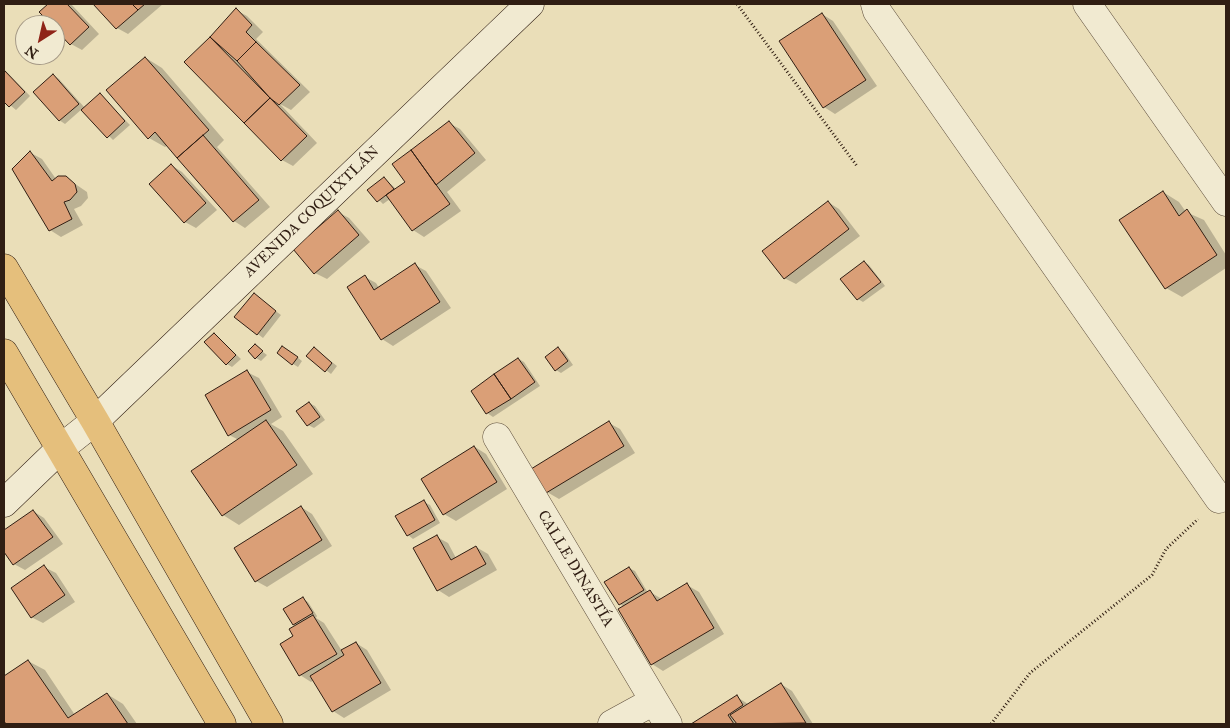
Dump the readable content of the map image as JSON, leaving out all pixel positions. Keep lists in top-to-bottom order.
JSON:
{
  "streets": {
    "street": ["AVENIDA COQUIXTLÁN", "CALLE DINASTÍA"]
  },
  "north": "bottom left"
}
